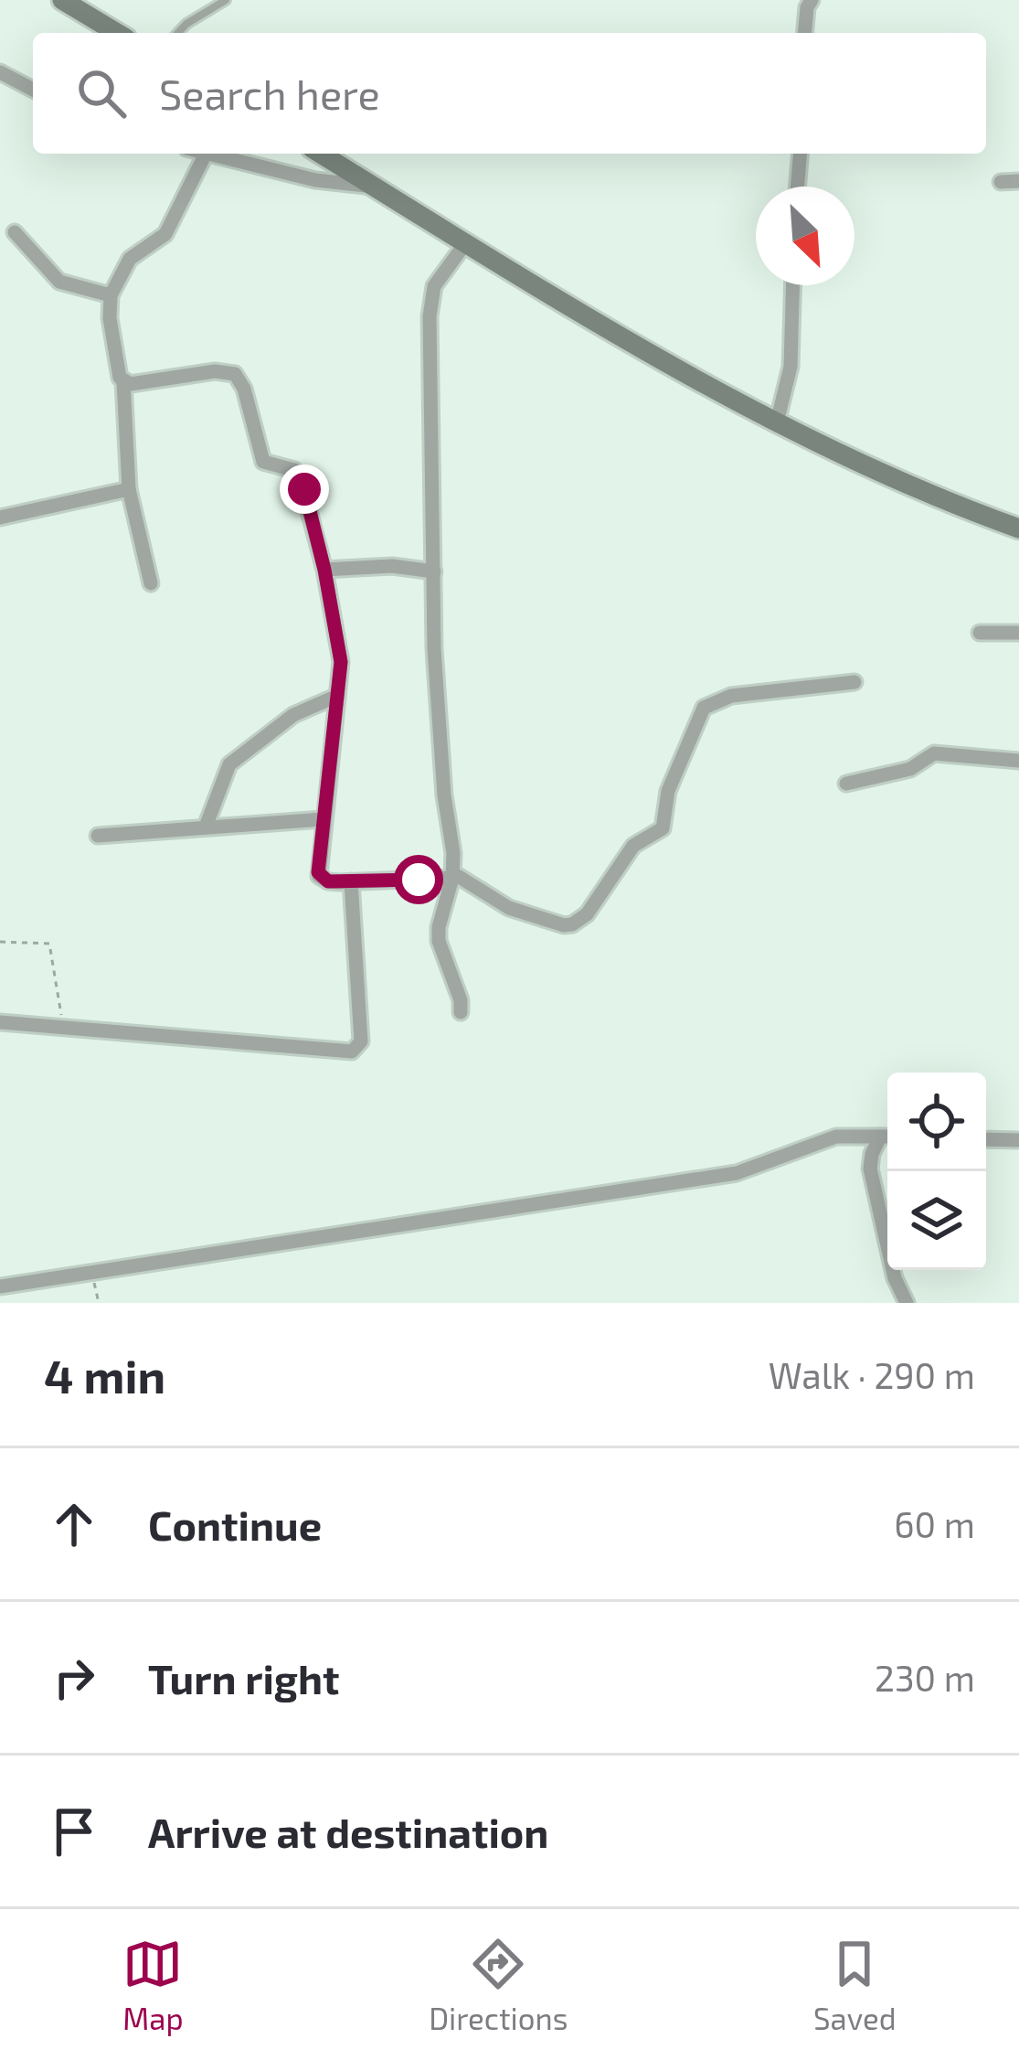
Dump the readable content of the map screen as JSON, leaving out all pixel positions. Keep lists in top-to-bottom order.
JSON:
{
  "north": "bottom right",
  "page": {
    "search": "Search here",
    "heading": ["4 min", "Walk · 290 m"],
    "list": [
      ["Continue", "60 m"],
      ["Turn right", "230 m"],
      "Arrive at destination"
    ],
    "nav": ["Map", "Directions", "Saved"]
  }
}
